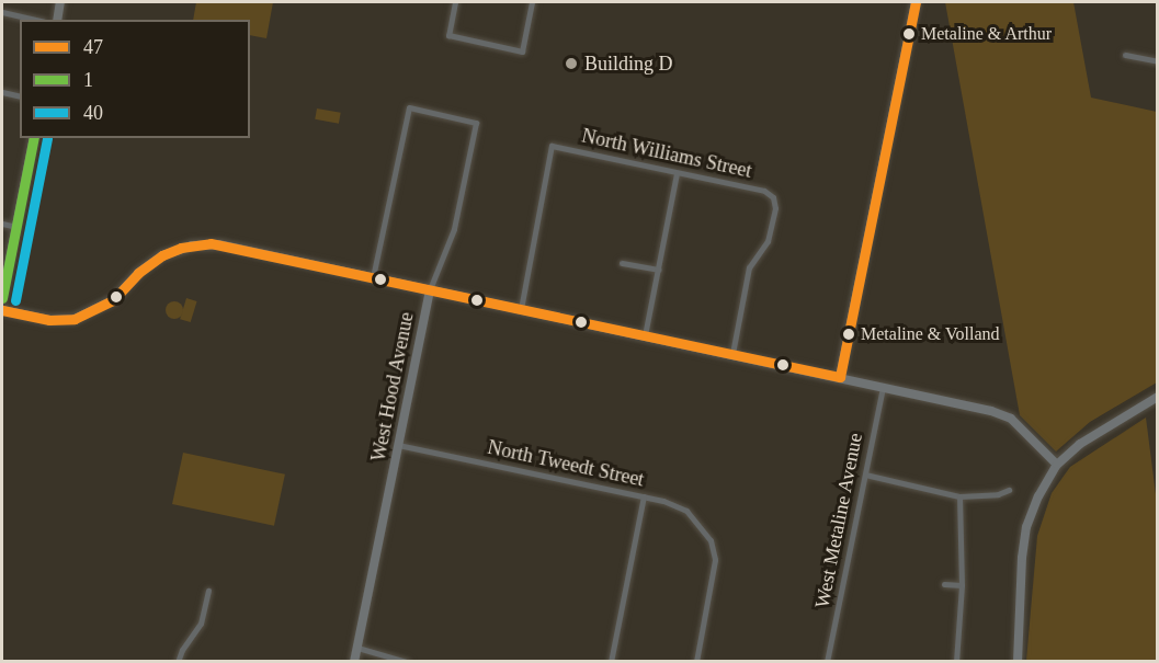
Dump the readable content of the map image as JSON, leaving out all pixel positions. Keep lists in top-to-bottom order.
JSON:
{
  "streets": {
    "main road": ["West Hood Avenue"],
    "street": ["North Williams Street", "North Tweedt Street", "West Metaline Avenue"]
  },
  "crossings": [
    ["West Hood Avenue", "North Tweedt Street"]
  ],
  "places": ["Metaline & Arthur", "Building D", "Metaline & Volland"],
  "lines": ["transit line 47", "transit line 1", "transit line 40"],
  "legend": ["47", "1", "40"]
}
